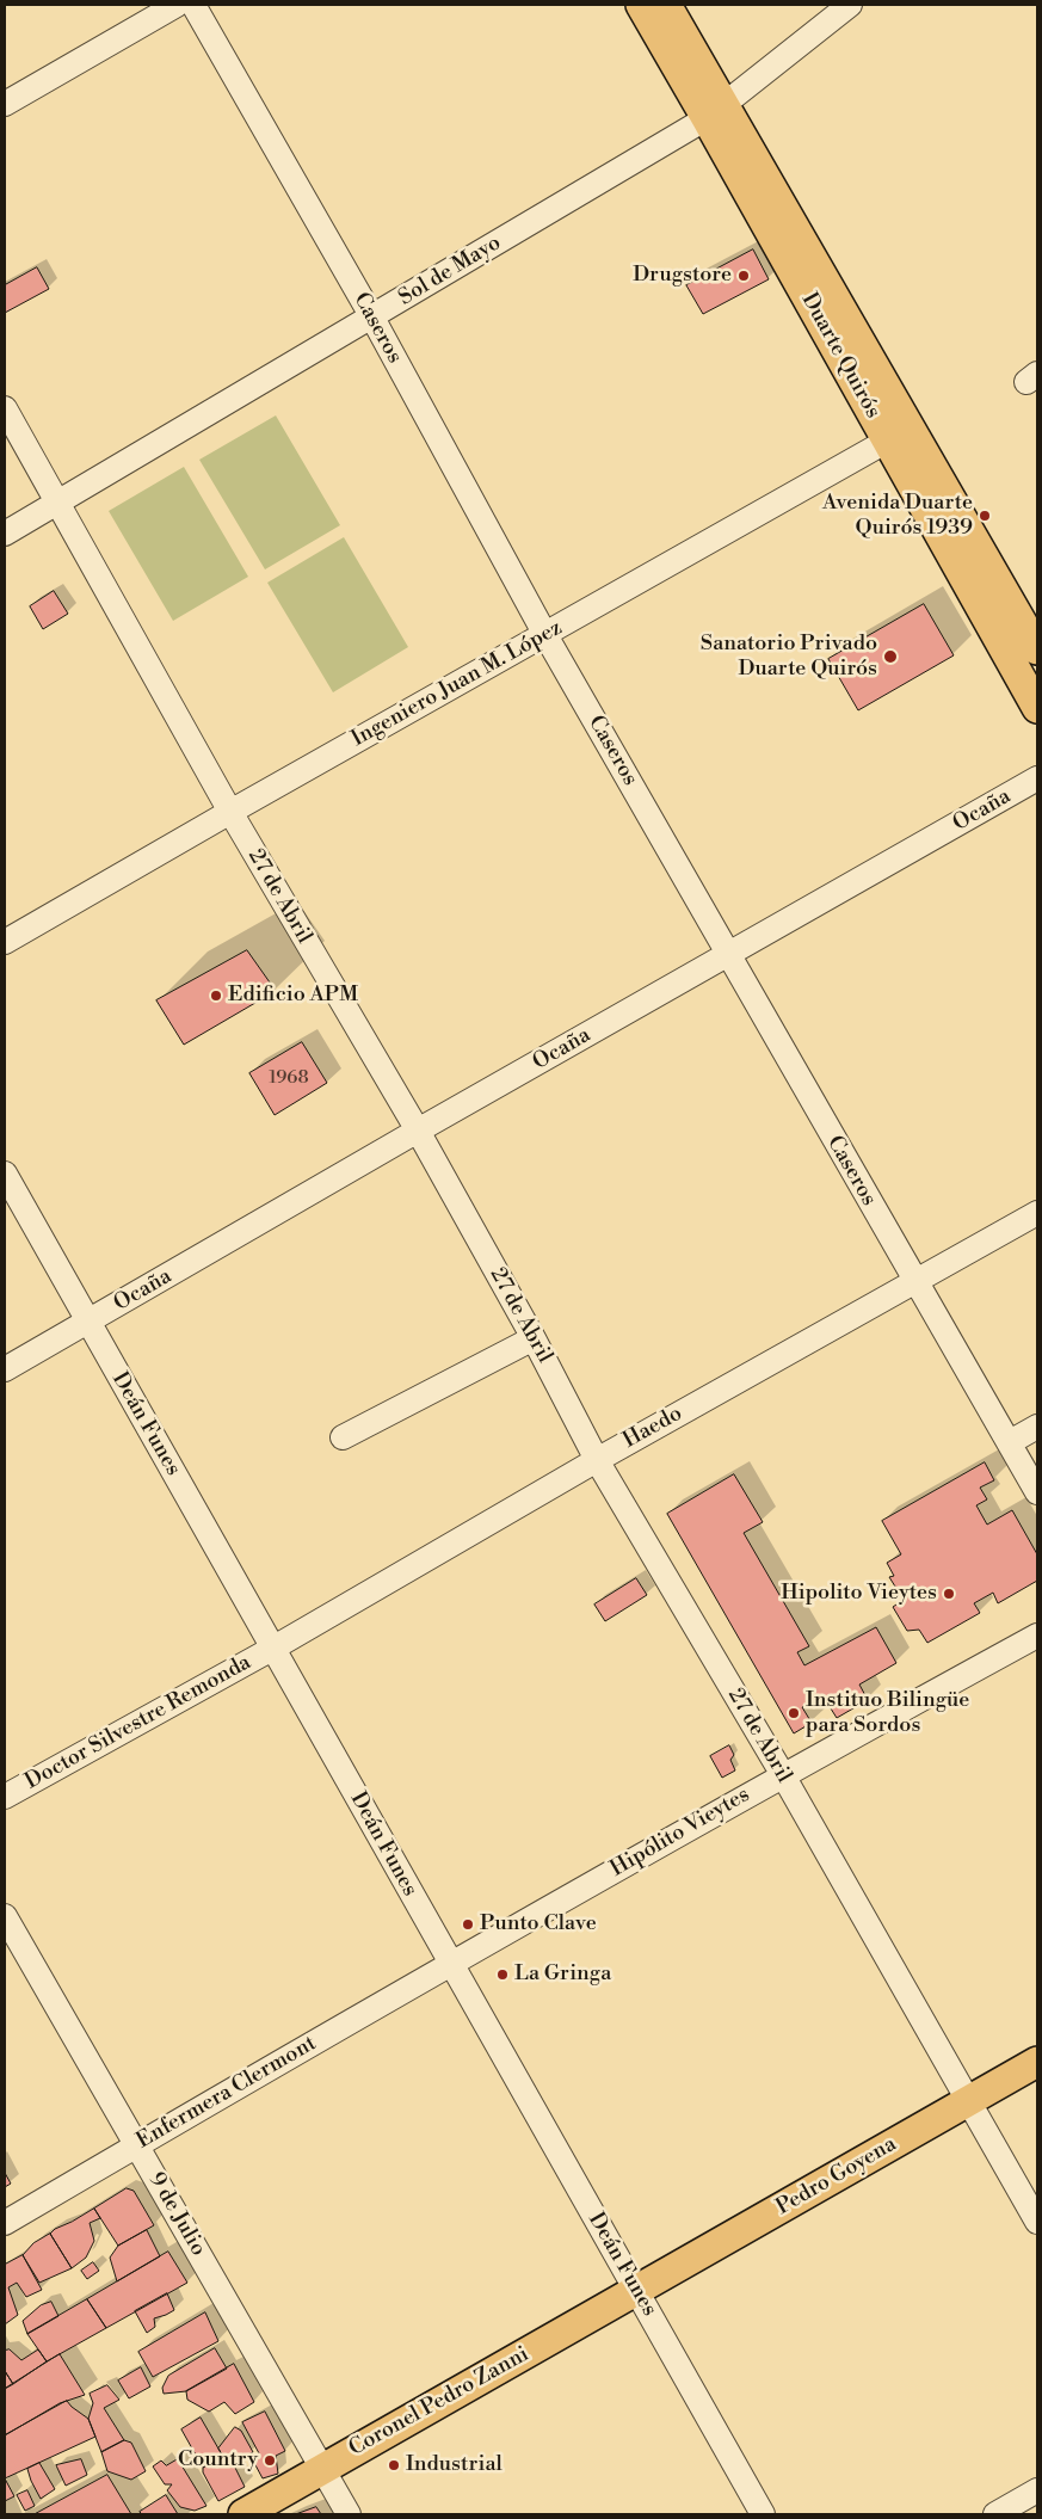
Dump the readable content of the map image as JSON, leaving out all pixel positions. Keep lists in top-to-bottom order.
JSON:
{
  "streets": {
    "main road": ["Duarte Quirós", "Pedro Goyena", "Coronel Pedro Zanni"],
    "street": [
      "Sol de Mayo",
      "Caseros",
      "Ingeniero Juan M. López",
      "Ocaña",
      "27 de Abril",
      "Deán Funes",
      "Haedo",
      "Doctor Silvestre Remonda",
      "Hipólito Vieytes",
      "Enfermera Clermont",
      "9 de Julio"
    ]
  },
  "crossings": [
    ["Sol de Mayo", "Caseros"],
    ["Sol de Mayo", "Duarte Quirós"],
    ["Sol de Mayo", "27 de Abril"],
    ["Caseros", "Ingeniero Juan M. López"],
    ["Caseros", "Ocaña"],
    ["Caseros", "Haedo"],
    ["Duarte Quirós", "Ingeniero Juan M. López"],
    ["Ingeniero Juan M. López", "27 de Abril"],
    ["Ocaña", "27 de Abril"],
    ["Ocaña", "Deán Funes"],
    ["27 de Abril", "Haedo"],
    ["27 de Abril", "Hipólito Vieytes"],
    ["27 de Abril", "Pedro Goyena"],
    ["Deán Funes", "Haedo"],
    ["Deán Funes", "Doctor Silvestre Remonda"],
    ["Deán Funes", "Hipólito Vieytes"],
    ["Deán Funes", "Enfermera Clermont"],
    ["Deán Funes", "Pedro Goyena"],
    ["Deán Funes", "Coronel Pedro Zanni"],
    ["Haedo", "Doctor Silvestre Remonda"],
    ["Hipólito Vieytes", "Enfermera Clermont"],
    ["Enfermera Clermont", "9 de Julio"],
    ["Pedro Goyena", "Coronel Pedro Zanni"],
    ["9 de Julio", "Coronel Pedro Zanni"]
  ],
  "places": [
    "Drugstore",
    "Avenida Duarte Quirós 1939",
    "Sanatorio Privado Duarte Quirós",
    "Edificio APM",
    "Hipolito Vieytes",
    "Instituo Bilingüe para Sordos",
    "Punto Clave",
    "La Gringa",
    "Country",
    "Industrial"
  ],
  "house_numbers": ["1968"]
}
